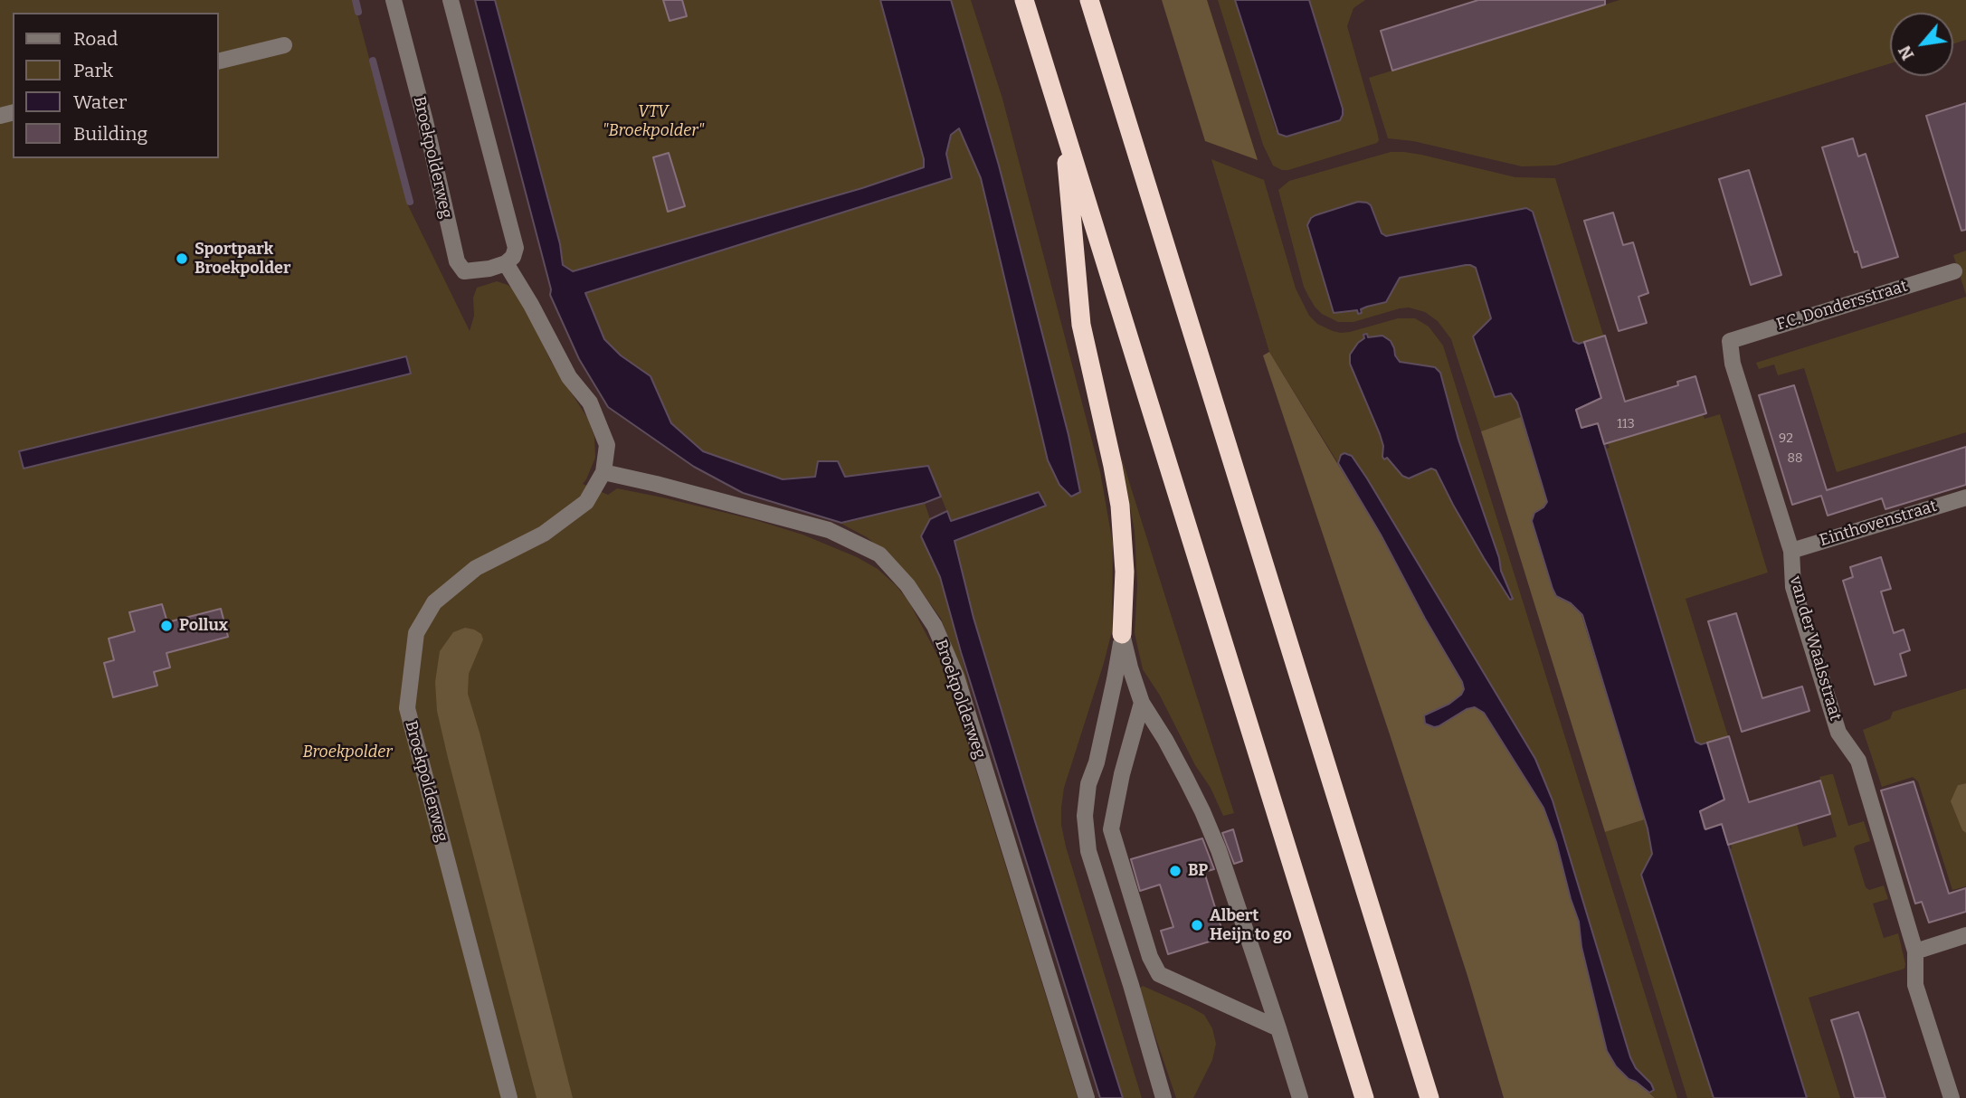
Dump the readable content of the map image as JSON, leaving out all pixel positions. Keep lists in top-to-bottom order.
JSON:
{
  "streets": {
    "street": [
      "Broekpolderweg",
      "F.C. Dondersstraat",
      "Einthovenstraat",
      "van der Waalsstraat"
    ]
  },
  "crossings": [
    ["F.C. Dondersstraat", "van der Waalsstraat"],
    ["Einthovenstraat", "van der Waalsstraat"]
  ],
  "parks": ["VTV \"Broekpolder\"", "Broekpolder"],
  "places": [
    "Sportpark Broekpolder",
    "Pollux",
    "BP",
    "Albert Heijn to go"
  ],
  "house_numbers": ["113", "92", "88"],
  "legend": [
    "Road",
    "Park",
    "Water",
    "Building"
  ],
  "north": "bottom left"
}
